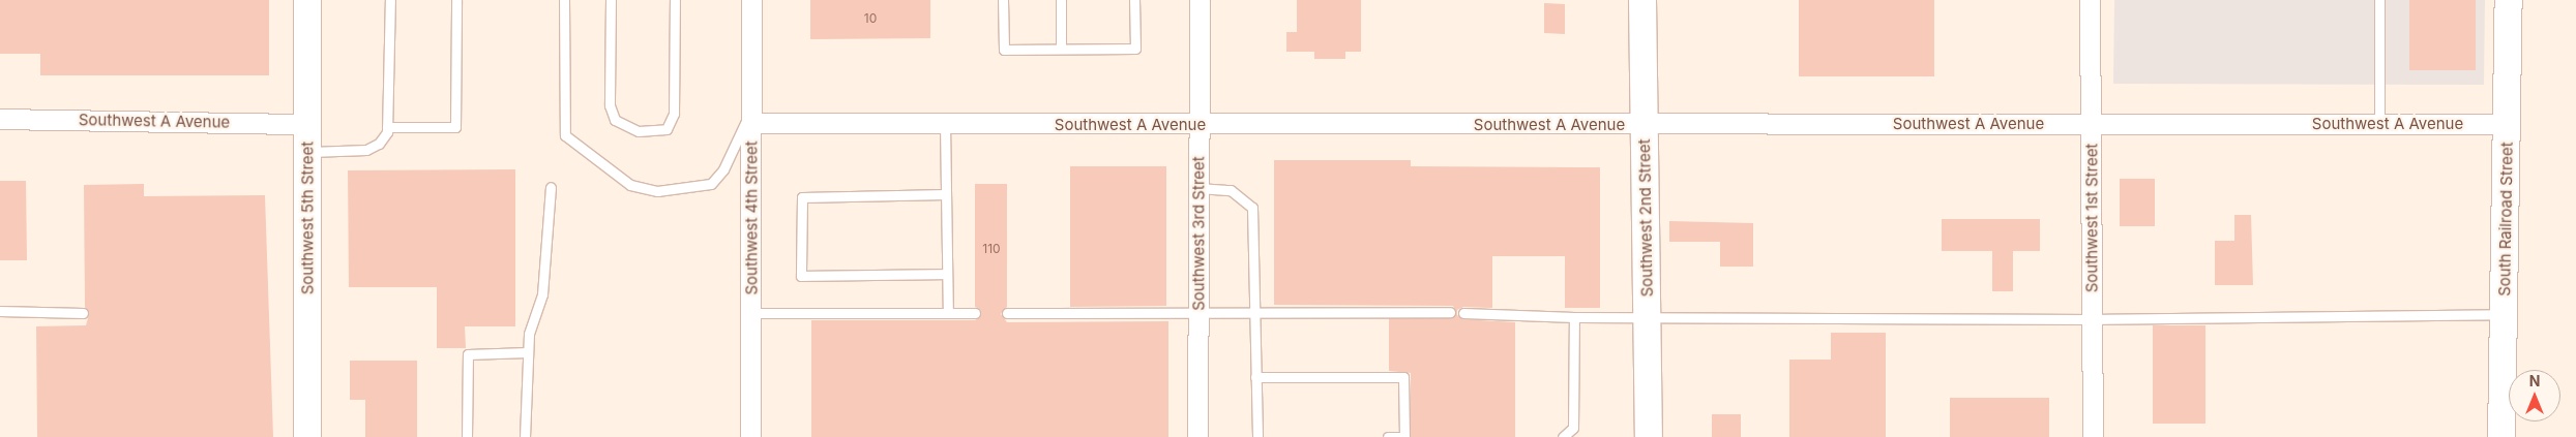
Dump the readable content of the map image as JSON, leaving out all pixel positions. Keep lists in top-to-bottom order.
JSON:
{
  "streets": {
    "street": [
      "Southwest A Avenue",
      "Southwest 5th Street",
      "Southwest 4th Street",
      "Southwest 2nd Street",
      "Southwest 1st Street",
      "South Railroad Street",
      "Southwest 3rd Street"
    ]
  },
  "crossings": [
    ["Southwest A Avenue", "Southwest 5th Street"],
    ["Southwest A Avenue", "Southwest 4th Street"],
    ["Southwest A Avenue", "Southwest 2nd Street"],
    ["Southwest A Avenue", "Southwest 1st Street"],
    ["Southwest A Avenue", "South Railroad Street"],
    ["Southwest A Avenue", "Southwest 3rd Street"]
  ],
  "house_numbers": ["10", "110"],
  "north": "top"
}
